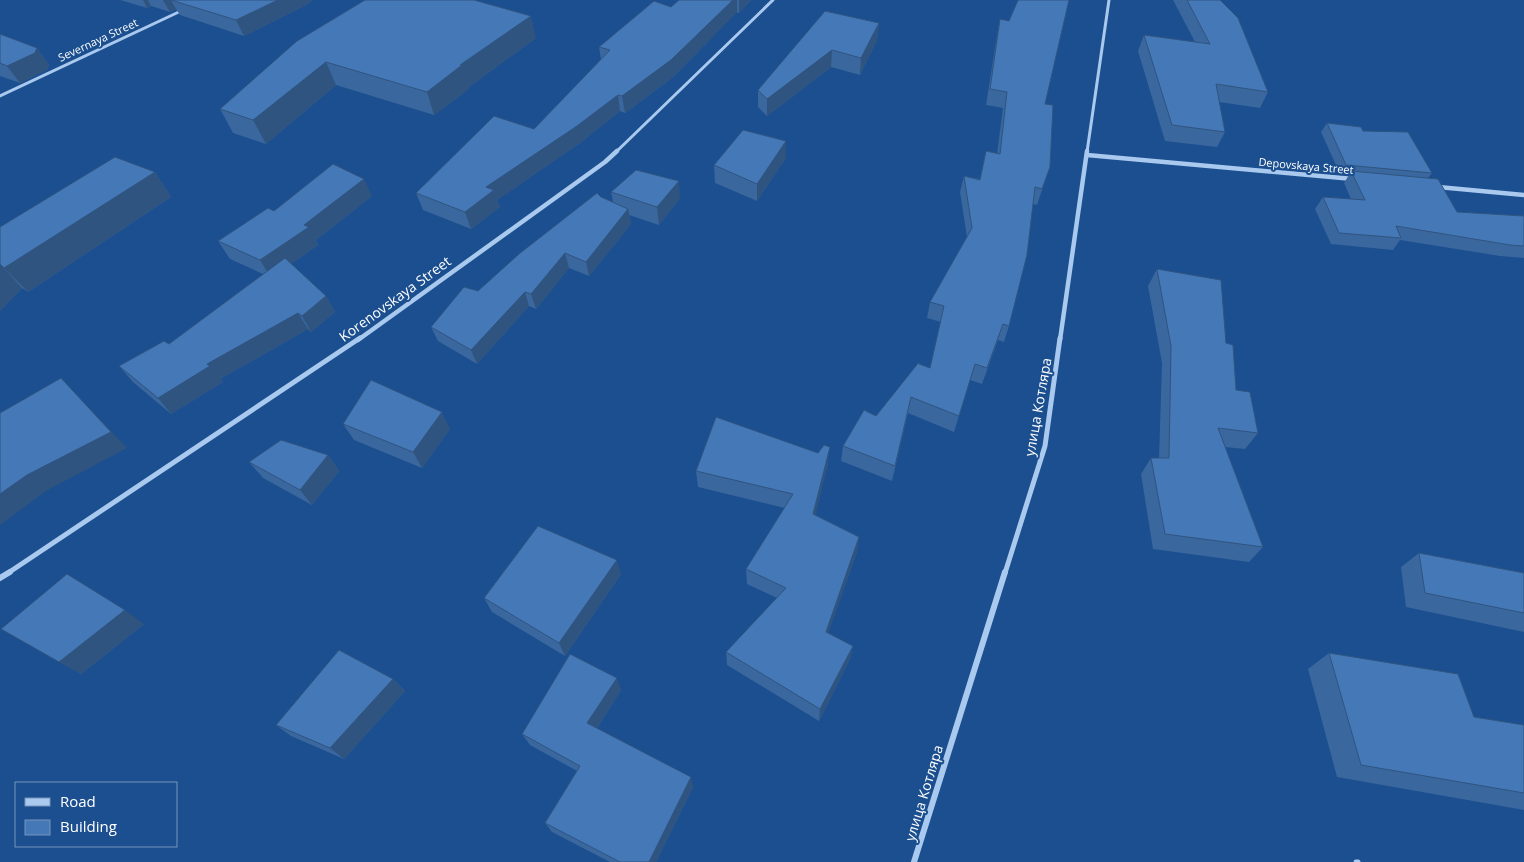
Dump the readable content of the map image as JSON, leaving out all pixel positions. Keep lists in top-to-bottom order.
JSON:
{
  "streets": {
    "street": [
      "Severnaya Street",
      "Depovskaya Street",
      "Korenovskaya Street",
      "улица Котляра"
    ]
  },
  "crossings": [
    ["Depovskaya Street", "улица Котляра"]
  ],
  "legend": ["Road", "Building"]
}
